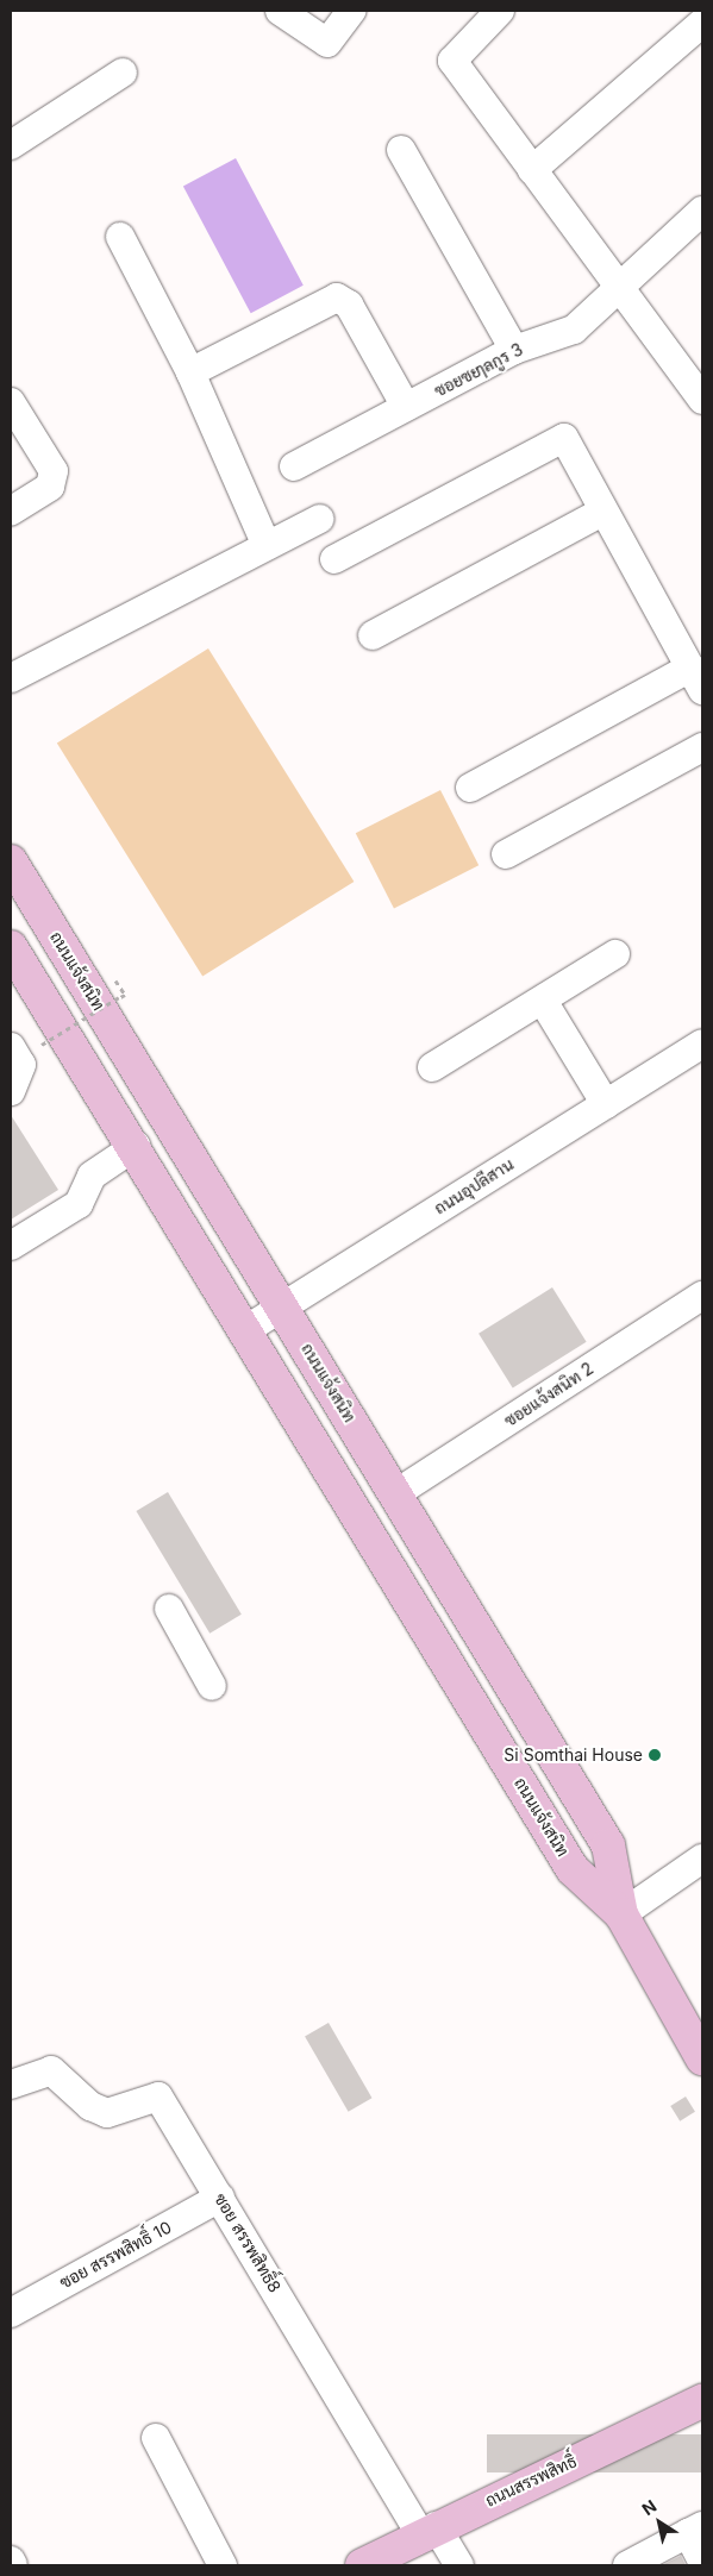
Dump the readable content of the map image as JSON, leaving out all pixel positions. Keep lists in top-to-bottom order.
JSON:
{
  "streets": {
    "main road": ["ถนนแจ้งสนิท", "ถนนสรรพสิทธิ์"],
    "street": [
      "ซอยซยๅลกูร 3",
      "ถนนอุปลีสาน",
      "ซอยแจ้งสนิท 2",
      "ซอย สรรพสิทธิ์8",
      "ซอย สรรพสิทธิ์ 10"
    ]
  },
  "crossings": [
    ["ถนนแจ้งสนิท", "ถนนอุปลีสาน"],
    ["ถนนแจ้งสนิท", "ซอยแจ้งสนิท 2"],
    ["ซอย สรรพสิทธิ์8", "ซอย สรรพสิทธิ์ 10"],
    ["ซอย สรรพสิทธิ์8", "ถนนสรรพสิทธิ์"]
  ],
  "places": ["Si Somthai House"],
  "north": "top left"
}
